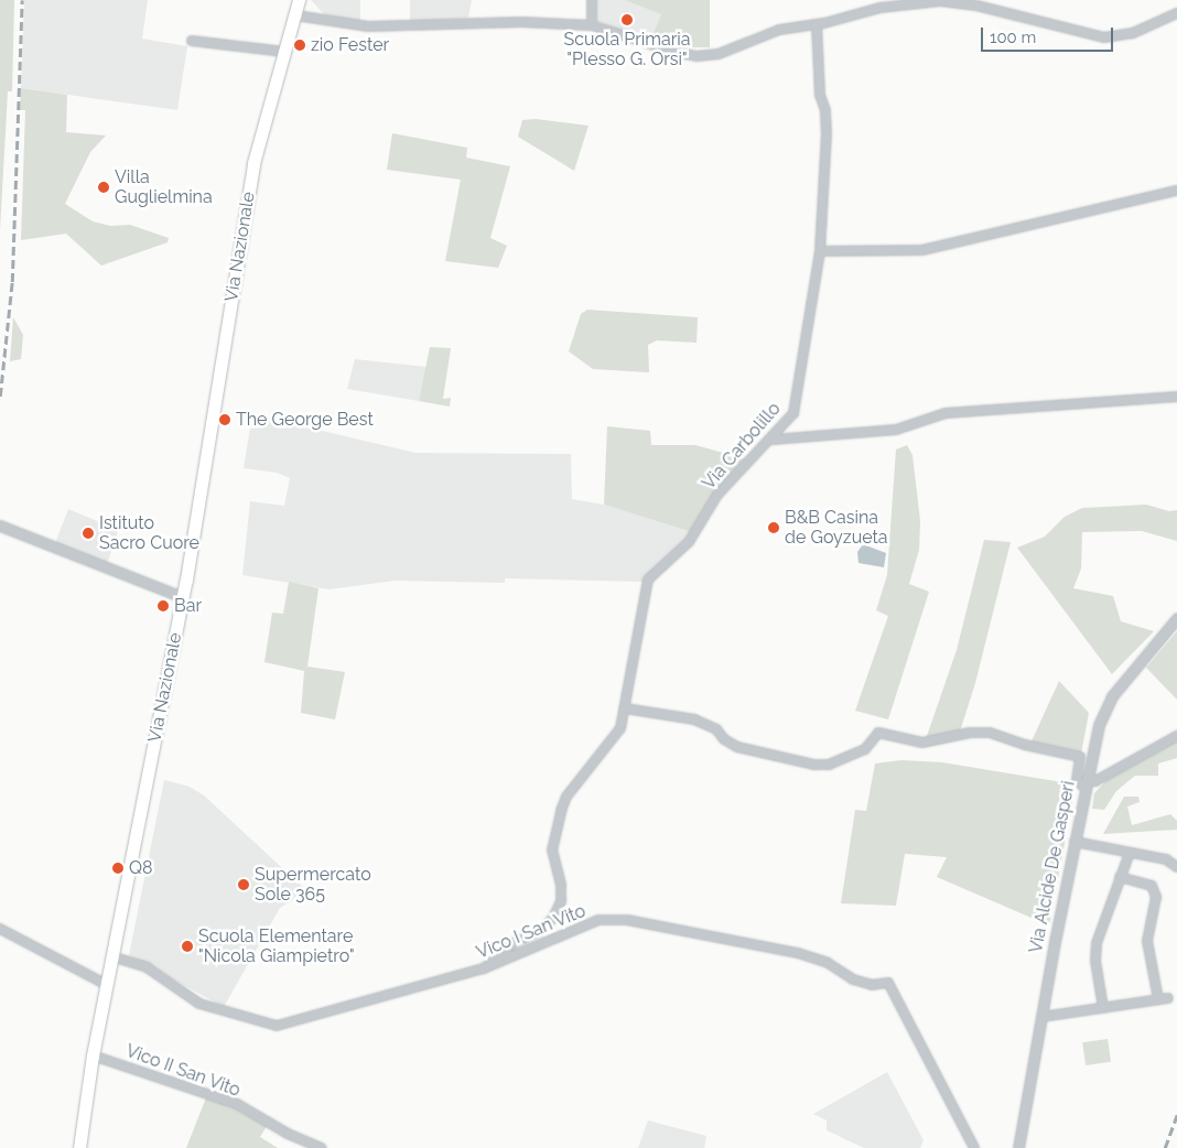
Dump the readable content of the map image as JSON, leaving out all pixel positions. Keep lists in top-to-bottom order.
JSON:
{
  "streets": {
    "main road": ["Via Nazionale"],
    "street": [
      "Via Carbolillo",
      "Via Alcide De Gasperi",
      "Vico I San Vito",
      "Vico II San Vito"
    ]
  },
  "crossings": [
    ["Via Nazionale", "Vico I San Vito"],
    ["Via Nazionale", "Vico II San Vito"],
    ["Via Carbolillo", "Vico I San Vito"]
  ],
  "places": [
    "Scuola Primaria \"Plesso G. Orsi\"",
    "zio Fester",
    "Villa Guglielmina",
    "The George Best",
    "B&B Casina de Goyzueta",
    "Istituto Sacro Cuore",
    "Bar",
    "Q8",
    "Supermercato Sole 365",
    "Scuola Elementare \"Nicola Giampietro\""
  ],
  "scale_bar": "100 m"
}
